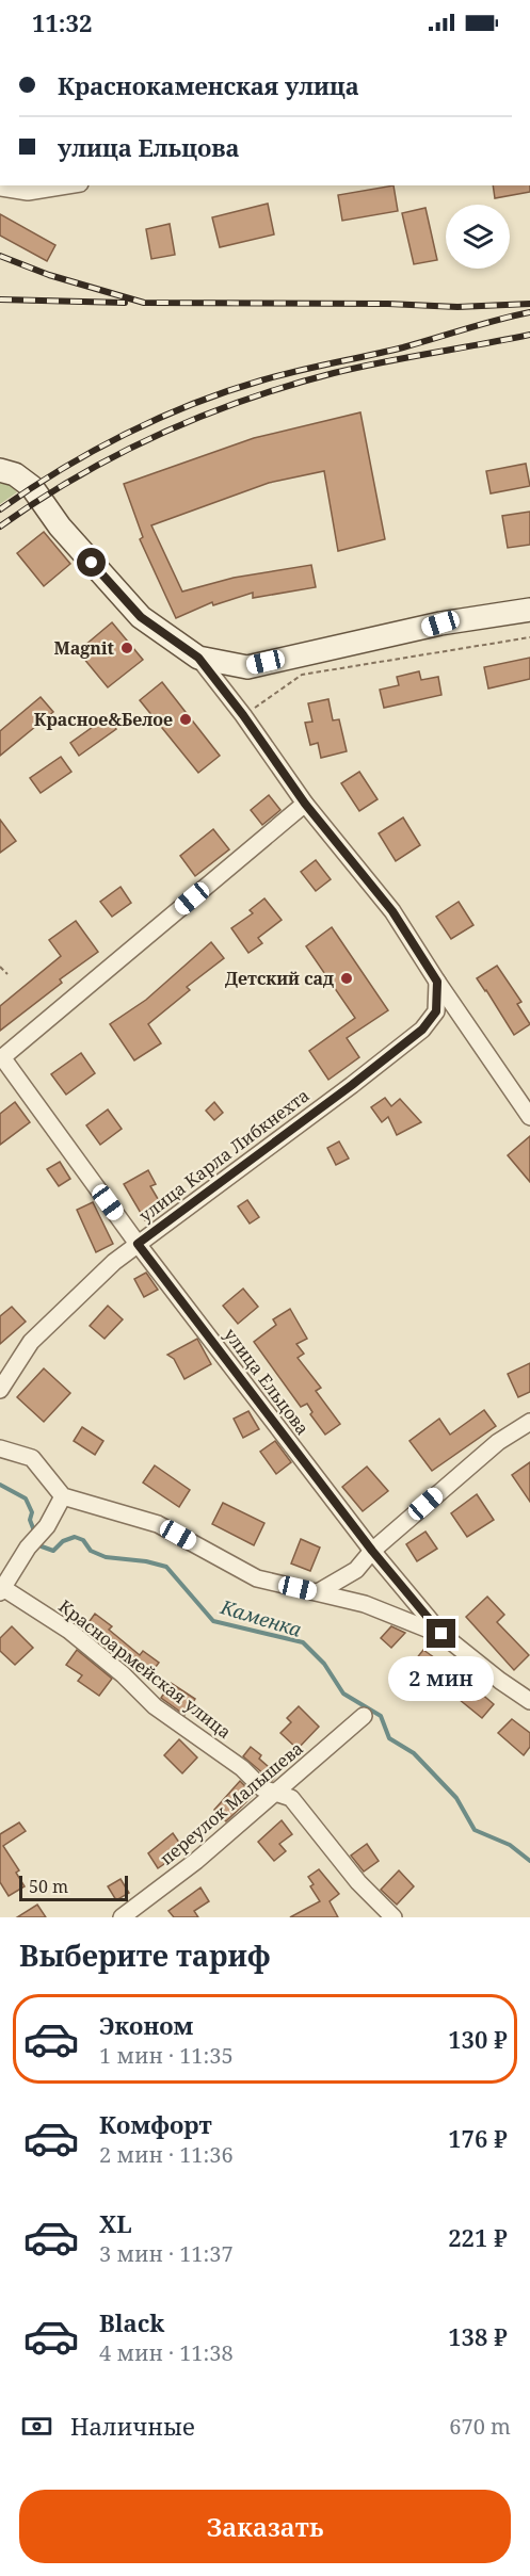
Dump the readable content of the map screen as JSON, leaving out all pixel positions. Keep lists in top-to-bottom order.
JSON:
{
  "streets": {
    "street": [
      "улица Карла Либкнехта",
      "улица Ельцова",
      "Красноармейская улица",
      "переулок Малышева"
    ]
  },
  "crossings": [
    ["улица Карла Либкнехта", "улица Ельцова"],
    ["Красноармейская улица", "переулок Малышева"]
  ],
  "water": ["Каменка"],
  "places": ["Magnit", "Красное&Белое", "Детский сад"],
  "scale_bar": "50 m",
  "page": {
    "status": "11:32",
    "banner": ["Краснокаменская улица", "улица Ельцова"],
    "bubble": "2 мин",
    "scale": "50 m",
    "heading": "Выберите тариф",
    "list": [
      {
        "name": "Эконом",
        "note": "1 мин · 11:35",
        "value": "130 ₽"
      },
      {
        "name": "Комфорт",
        "note": "2 мин · 11:36",
        "value": "176 ₽"
      },
      {
        "name": "XL",
        "note": "3 мин · 11:37",
        "value": "221 ₽"
      },
      {
        "name": "Black",
        "note": "4 мин · 11:38",
        "value": "138 ₽"
      }
    ],
    "pay": ["Наличные", "670 m"],
    "buttons": "Заказать"
  }
}
